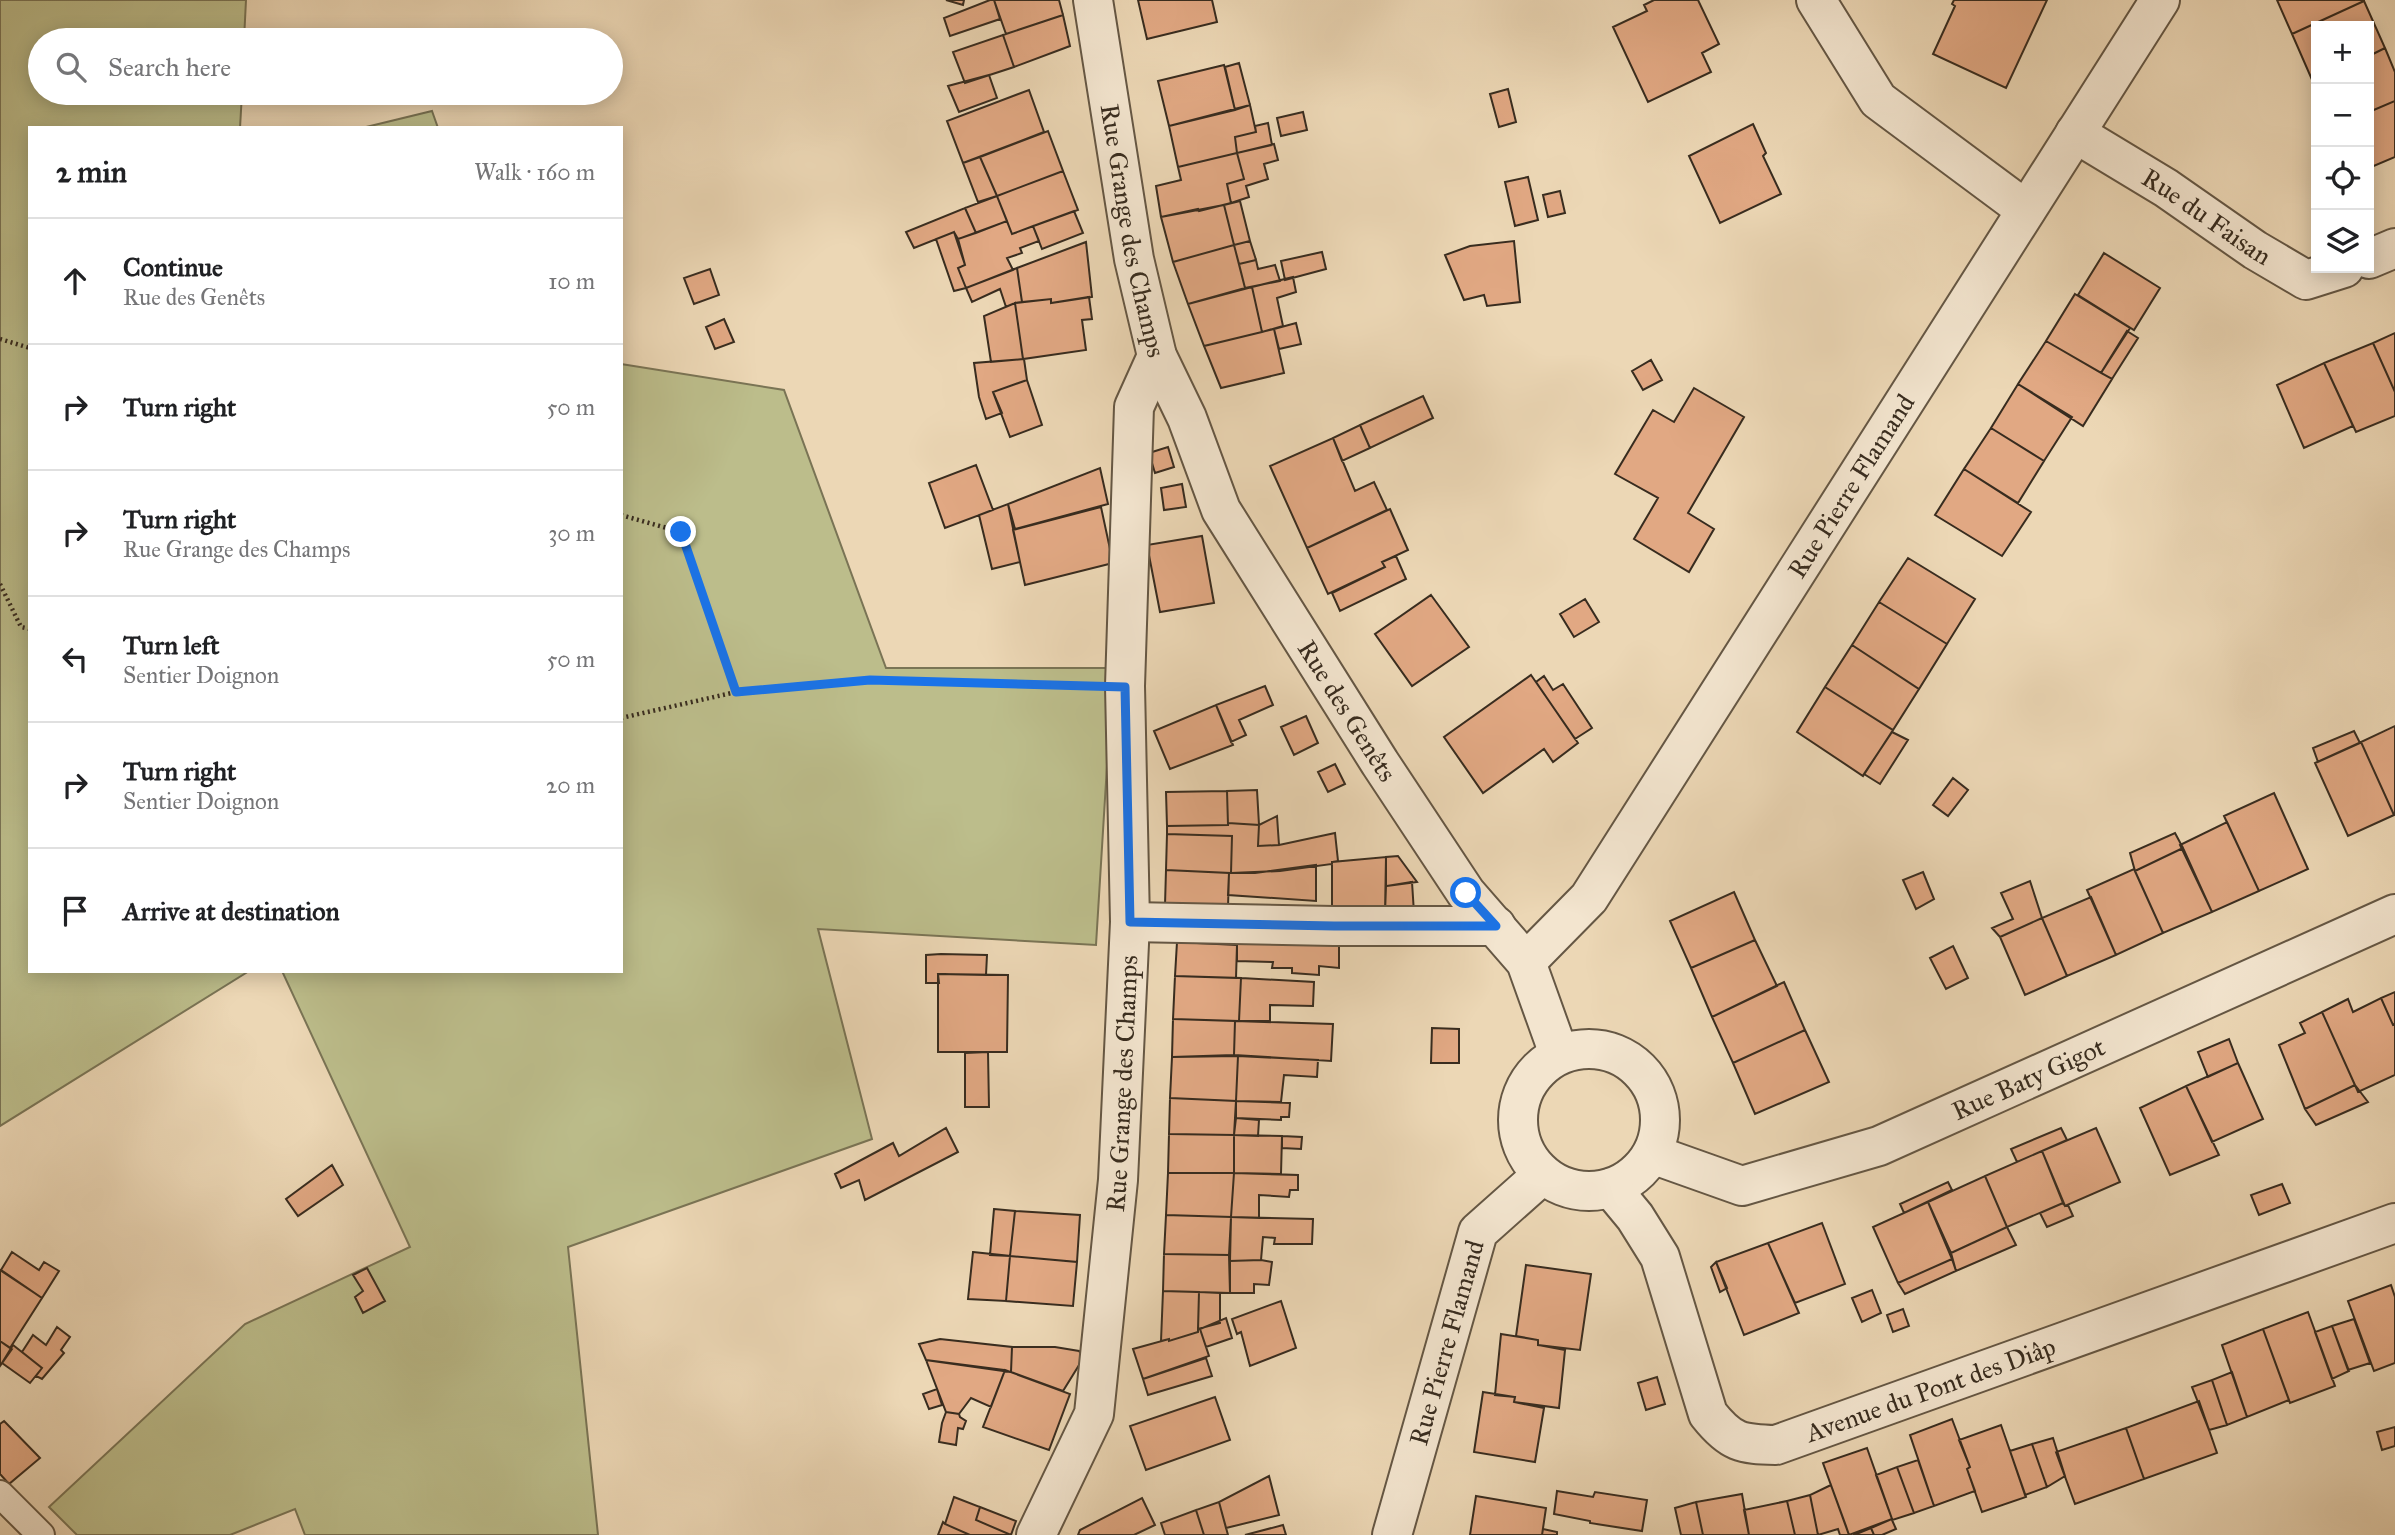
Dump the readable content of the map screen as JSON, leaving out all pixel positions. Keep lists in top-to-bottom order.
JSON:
{
  "streets": {
    "street": [
      "Rue du Faisan",
      "Rue Grange des Champs",
      "Rue Pierre Flamand",
      "Rue des Genêts",
      "Rue Baty Gigot",
      "Avenue du Pont des Diâp"
    ]
  },
  "crossings": [
    ["Rue du Faisan", "Rue Pierre Flamand"],
    ["Rue Grange des Champs", "Rue des Genêts"],
    ["Rue Pierre Flamand", "Rue des Genêts"],
    ["Rue Pierre Flamand", "Rue Baty Gigot"],
    ["Rue Pierre Flamand", "Avenue du Pont des Diâp"],
    ["Rue des Genêts", "Rue Baty Gigot"],
    ["Rue des Genêts", "Avenue du Pont des Diâp"],
    ["Rue Baty Gigot", "Avenue du Pont des Diâp"]
  ],
  "page": {
    "map_buttons": ["+", "−"],
    "search": "Search here",
    "heading": ["2 min", "Walk · 160 m"],
    "list": [
      ["Continue", "Rue des Genêts", "10 m"],
      ["Turn right", "50 m"],
      ["Turn right", "Rue Grange des Champs", "30 m"],
      ["Turn left", "Sentier Doignon", "50 m"],
      ["Turn right", "Sentier Doignon", "20 m"],
      "Arrive at destination"
    ]
  }
}
